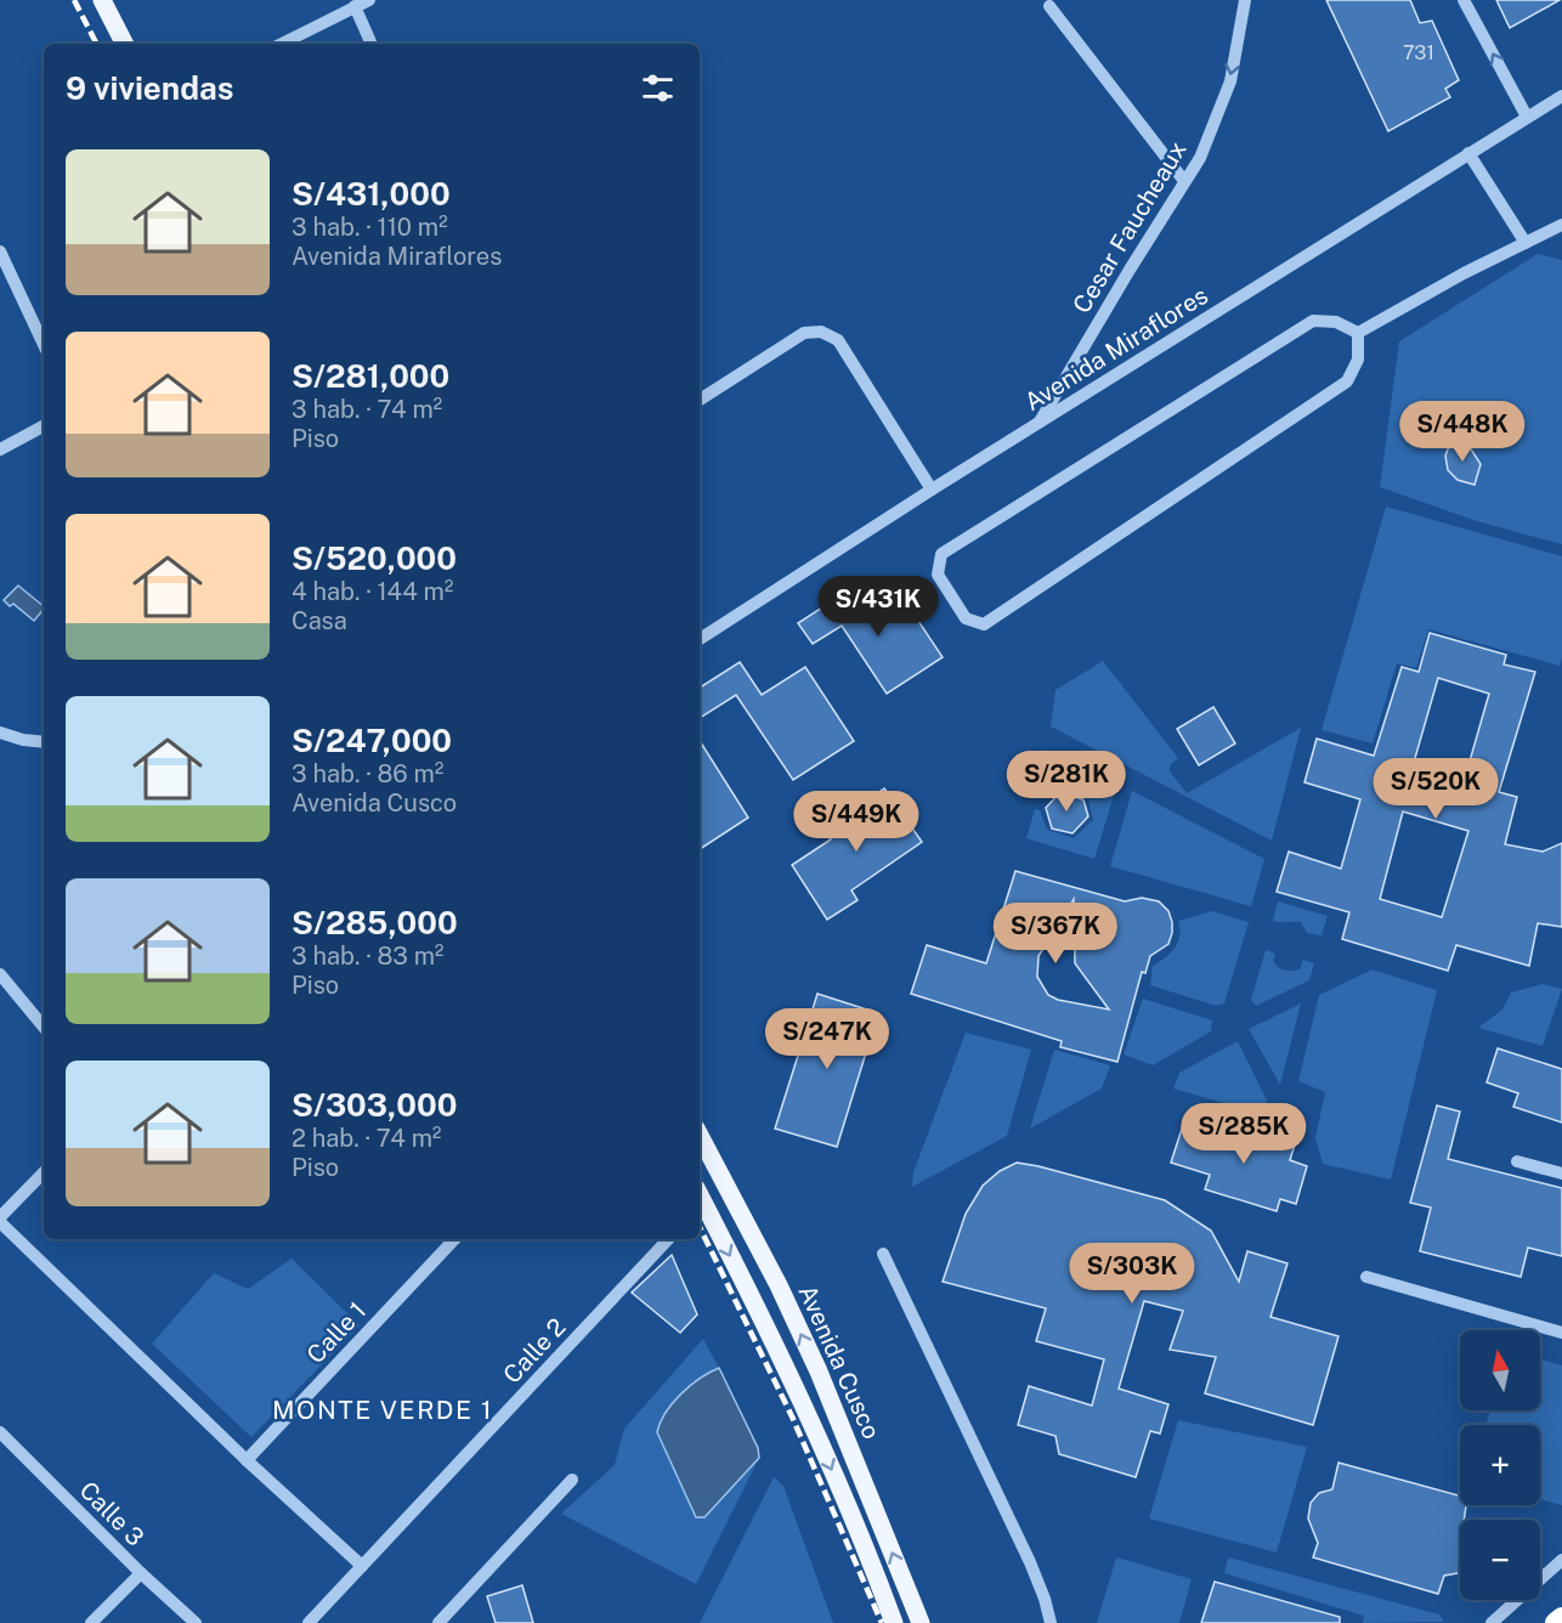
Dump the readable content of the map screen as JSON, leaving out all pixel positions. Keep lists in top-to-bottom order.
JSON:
{
  "streets": {
    "main road": ["Avenida Cusco"],
    "street": [
      "Cesar Faucheaux",
      "Avenida Miraflores",
      "Calle 1",
      "Calle 2",
      "Calle 3"
    ]
  },
  "crossings": [
    ["Cesar Faucheaux", "Avenida Miraflores"]
  ],
  "one_way": ["Cesar Faucheaux"],
  "districts": ["MONTE VERDE 1"],
  "house_numbers": ["731"],
  "north": "top",
  "page": {
    "heading": "9 viviendas",
    "list": [
      {
        "name": "S/431,000",
        "note": "3 hab. · 110 m² · Avenida Miraflores"
      },
      {
        "name": "S/281,000",
        "note": "3 hab. · 74 m² · Piso"
      },
      {
        "name": "S/520,000",
        "note": "4 hab. · 144 m² · Casa"
      },
      {
        "name": "S/247,000",
        "note": "3 hab. · 86 m² · Avenida Cusco"
      },
      {
        "name": "S/285,000",
        "note": "3 hab. · 83 m² · Piso"
      },
      {
        "name": "S/303,000",
        "note": "2 hab. · 74 m² · Piso"
      }
    ],
    "price": [
      "S/448K",
      "S/431K",
      "S/281K",
      "S/520K",
      "S/449K",
      "S/367K",
      "S/247K",
      "S/285K",
      "S/303K"
    ],
    "map_buttons": ["+", "−"]
  }
}
